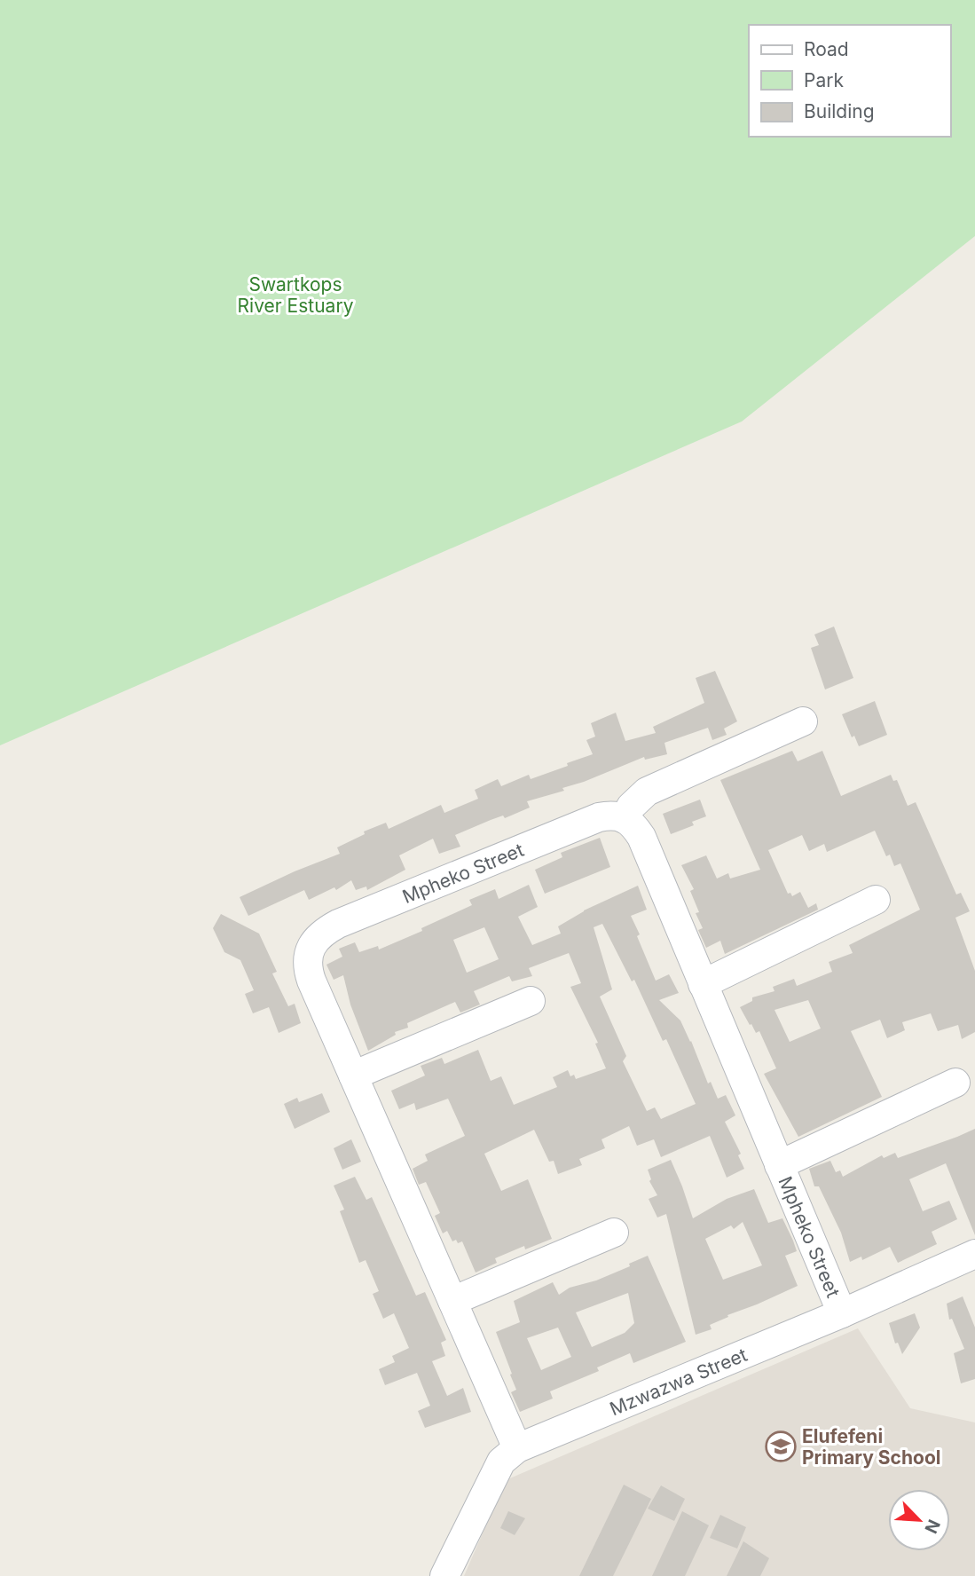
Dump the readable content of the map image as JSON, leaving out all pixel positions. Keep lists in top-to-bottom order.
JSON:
{
  "streets": {
    "street": ["Mpheko Street", "Mzwazwa Street"]
  },
  "crossings": [
    ["Mpheko Street", "Mzwazwa Street"]
  ],
  "parks": ["Swartkops River Estuary"],
  "places": {
    "school or university": ["Elufefeni Primary School"]
  },
  "legend": ["Road", "Park", "Building"],
  "north": "bottom right"
}
